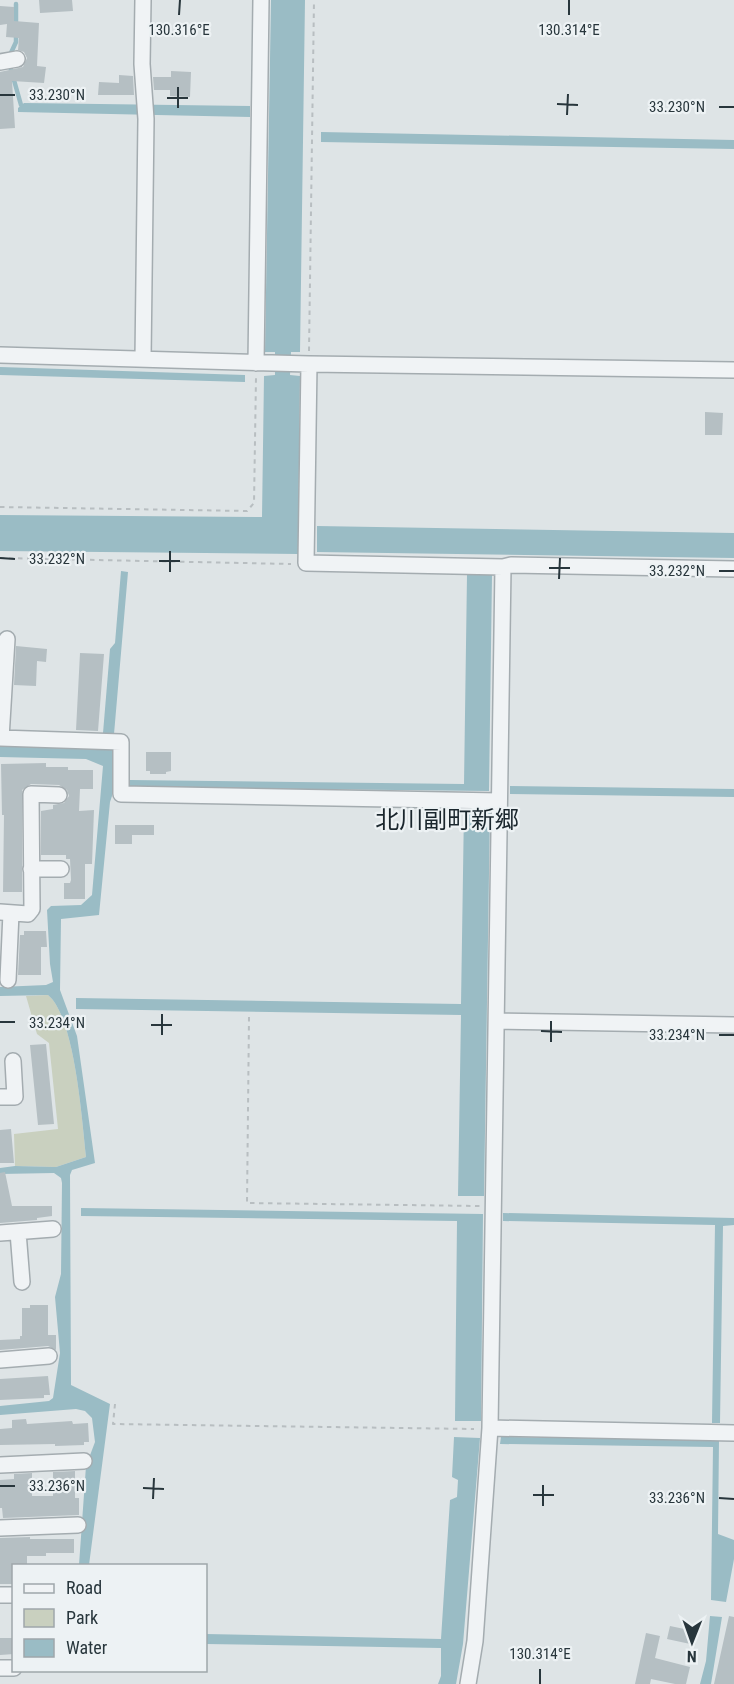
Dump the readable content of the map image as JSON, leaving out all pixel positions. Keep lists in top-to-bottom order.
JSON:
{
  "districts": ["北川副町新郷"],
  "legend": ["Road", "Park", "Water"],
  "north": "bottom",
  "coordinates": [
    "130.316°E",
    "130.314°E",
    "33.230°N",
    "33.232°N",
    "33.234°N",
    "33.236°N"
  ]
}
